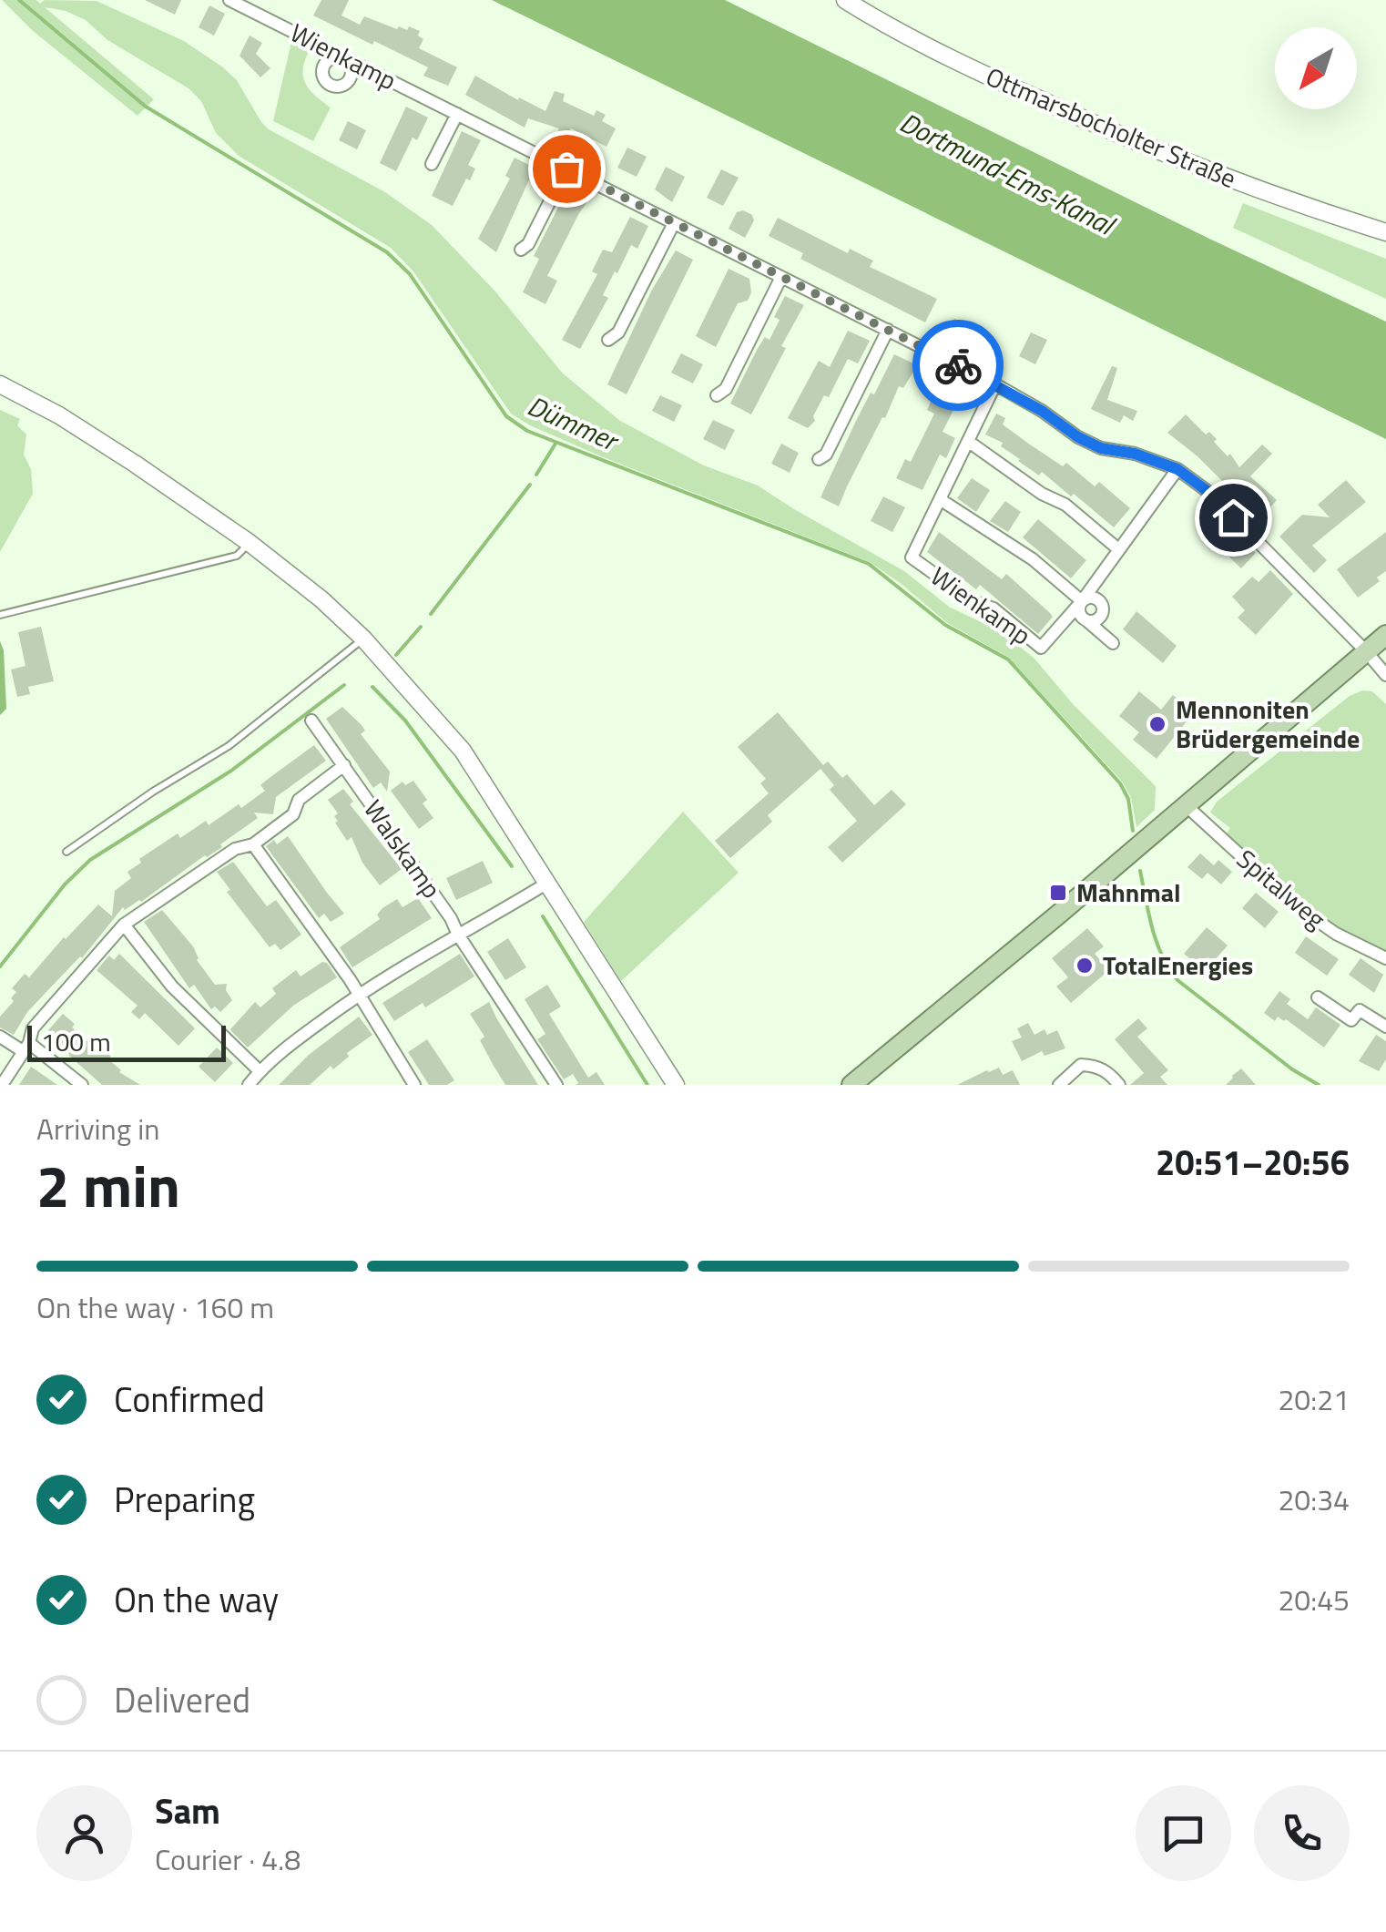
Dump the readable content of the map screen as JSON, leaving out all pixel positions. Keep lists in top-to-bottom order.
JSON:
{
  "streets": {
    "main road": ["Ottmarsbocholter Straße"],
    "street": ["Wienkamp", "Walskamp", "Spitalweg"]
  },
  "water": ["Dortmund-Ems-Kanal", "Dümmer"],
  "places": {
    "other": ["Mennoniten Brüdergemeinde", "TotalEnergies"],
    "transit": ["Mahnmal"]
  },
  "scale_bar": "100 m",
  "north": "bottom left",
  "page": {
    "scale": "100 m",
    "heading": ["2 min", "Arriving in", "20:51–20:56"],
    "panel": ["Sam", "Courier · 4.8"],
    "bar": "On the way · 160 m",
    "list": [
      ["Confirmed", "20:21"],
      ["Preparing", "20:34"],
      ["On the way", "20:45"],
      "Delivered"
    ]
  }
}
